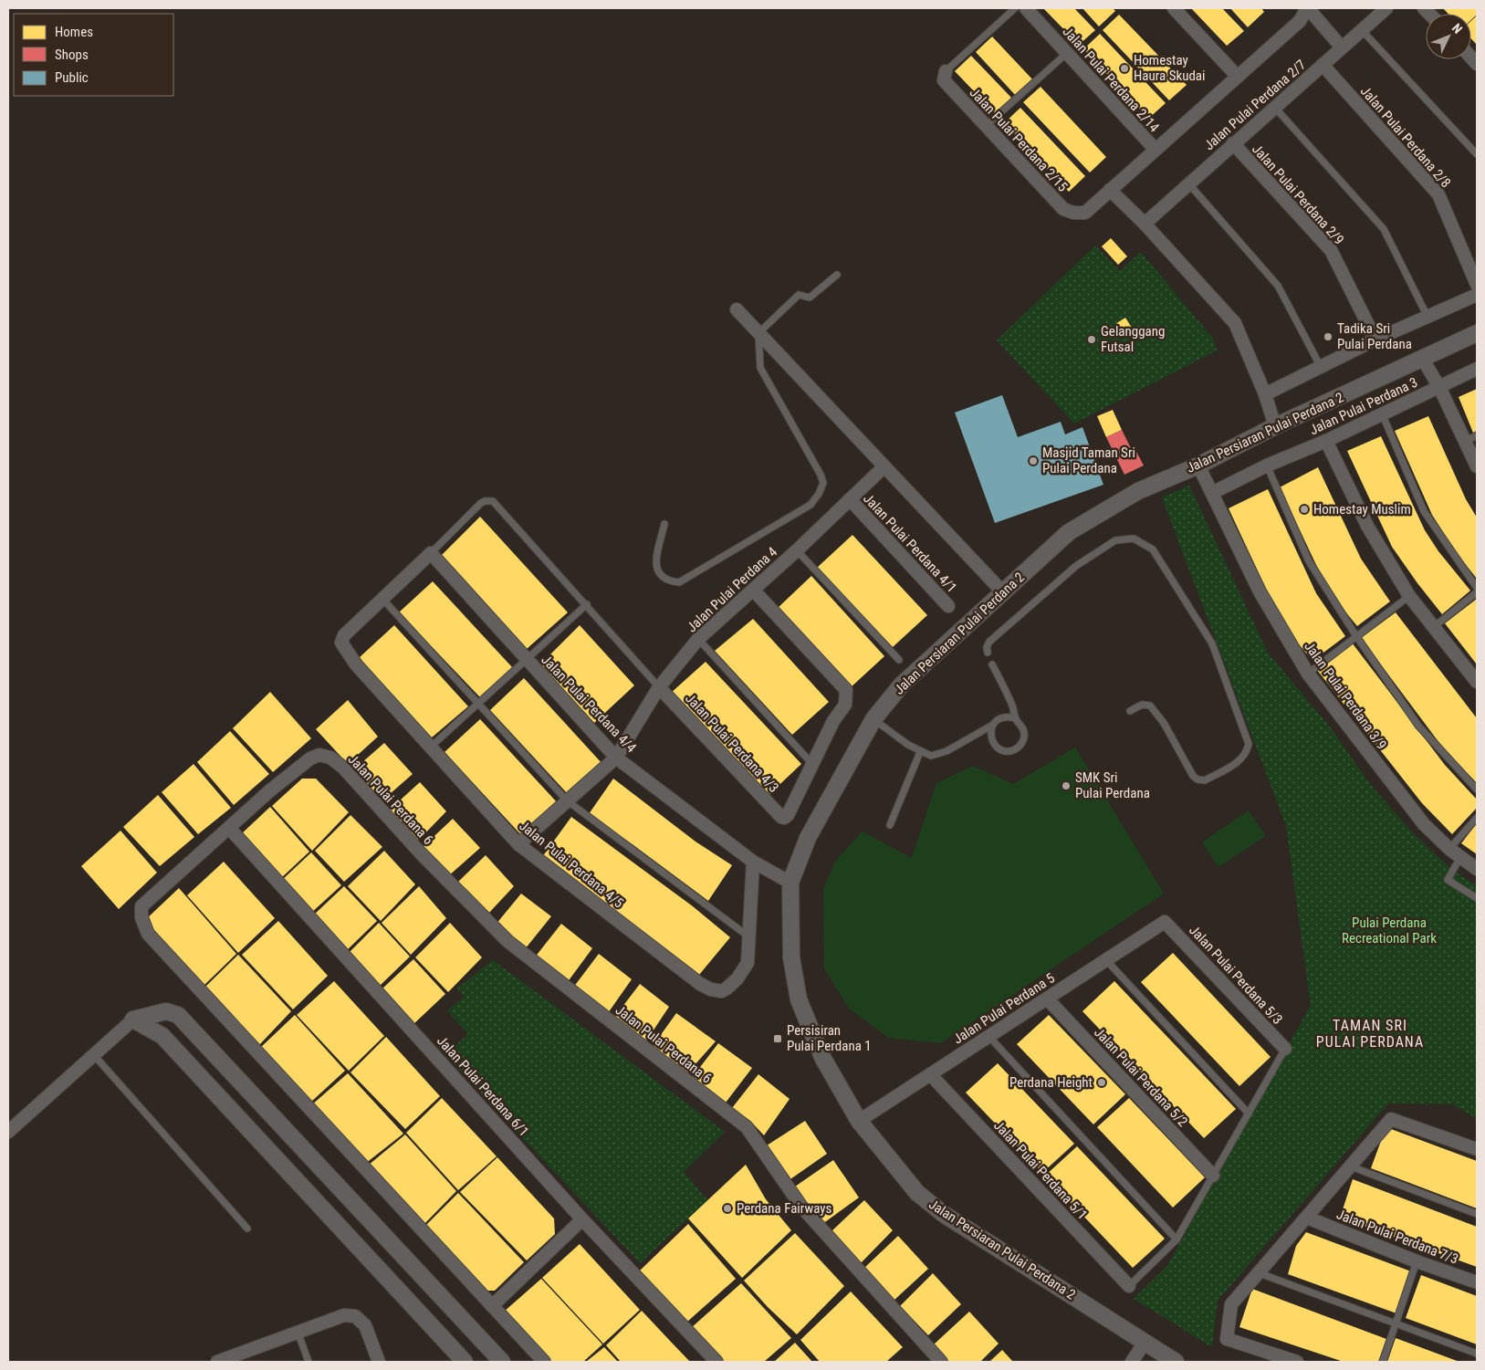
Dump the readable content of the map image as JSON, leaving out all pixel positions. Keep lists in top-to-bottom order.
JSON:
{
  "streets": {
    "street": [
      "Jalan Pulai Perdana 2/14",
      "Jalan Pulai Perdana 2/7",
      "Jalan Pulai Perdana 2/8",
      "Jalan Pulai Perdana 2/15",
      "Jalan Pulai Perdana 2/9",
      "Jalan Pulai Perdana 3",
      "Jalan Persiaran Pulai Perdana 2",
      "Jalan Pulai Perdana 4/1",
      "Jalan Pulai Perdana 4",
      "Jalan Pulai Perdana 3/9",
      "Jalan Pulai Perdana 4/4",
      "Jalan Pulai Perdana 4/3",
      "Jalan Pulai Perdana 6",
      "Jalan Pulai Perdana 4/5",
      "Jalan Pulai Perdana 5/3",
      "Jalan Pulai Perdana 5",
      "Jalan Pulai Perdana 5/2",
      "Jalan Pulai Perdana 6/1",
      "Jalan Pulai Perdana 5/1",
      "Jalan Pulai Perdana 7/3"
    ]
  },
  "crossings": [
    ["Jalan Pulai Perdana 2/7", "Jalan Pulai Perdana 2/8"],
    ["Jalan Pulai Perdana 2/7", "Jalan Pulai Perdana 2/9"],
    ["Jalan Pulai Perdana 3", "Jalan Pulai Perdana 3/9"],
    ["Jalan Persiaran Pulai Perdana 2", "Jalan Pulai Perdana 3/9"],
    ["Jalan Persiaran Pulai Perdana 2", "Jalan Pulai Perdana 4/4"],
    ["Jalan Persiaran Pulai Perdana 2", "Jalan Pulai Perdana 5"],
    ["Jalan Pulai Perdana 4/1", "Jalan Pulai Perdana 4"],
    ["Jalan Pulai Perdana 4", "Jalan Pulai Perdana 4/4"],
    ["Jalan Pulai Perdana 4", "Jalan Pulai Perdana 4/3"],
    ["Jalan Pulai Perdana 4", "Jalan Pulai Perdana 4/5"],
    ["Jalan Pulai Perdana 4/4", "Jalan Pulai Perdana 4/5"],
    ["Jalan Pulai Perdana 6", "Jalan Pulai Perdana 6/1"],
    ["Jalan Pulai Perdana 5/3", "Jalan Pulai Perdana 5"],
    ["Jalan Pulai Perdana 5", "Jalan Pulai Perdana 5/2"],
    ["Jalan Pulai Perdana 5", "Jalan Pulai Perdana 5/1"]
  ],
  "districts": ["TAMAN SRI PULAI PERDANA"],
  "parks": ["Pulai Perdana Recreational Park"],
  "places": {
    "other": [
      "Homestay Haura Skudai",
      "Tadika Sri Pulai Perdana",
      "Gelanggang Futsal",
      "Masjid Taman Sri Pulai Perdana",
      "Homestay Muslim",
      "SMK Sri Pulai Perdana",
      "Perdana Height",
      "Perdana Fairways"
    ],
    "transit": ["Persisiran Pulai Perdana 1"]
  },
  "legend": ["Homes", "Shops", "Public"],
  "north": "top right"
}
